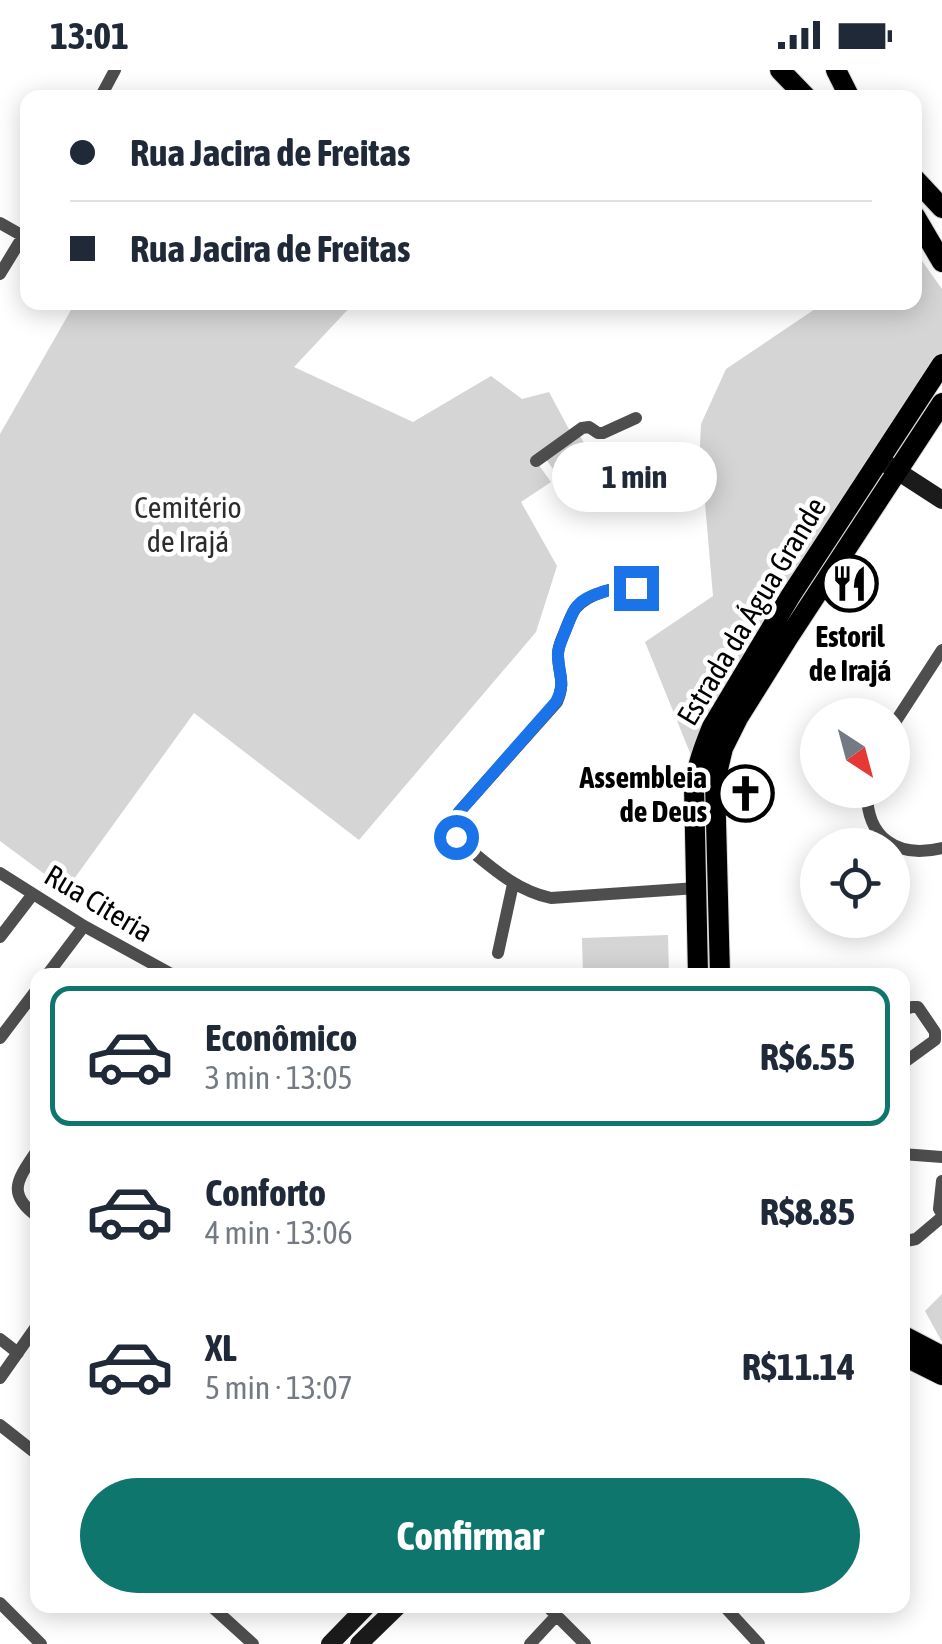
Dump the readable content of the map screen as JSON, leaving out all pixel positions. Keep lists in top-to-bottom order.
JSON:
{
  "streets": {
    "main road": ["Estrada da Água Grande"],
    "street": ["Rua Citeria"]
  },
  "parks": ["Cemitério de Irajá"],
  "places": {
    "restaurant": ["Estoril de Irajá"],
    "church": ["Assembleia de Deus"]
  },
  "north": "bottom right",
  "page": {
    "status": "13:01",
    "banner": ["Rua Jacira de Freitas", "Rua Jacira de Freitas"],
    "bubble": "1 min",
    "list": [
      {
        "name": "Econômico",
        "note": "3 min · 13:05",
        "value": "R$6.55"
      },
      {
        "name": "Conforto",
        "note": "4 min · 13:06",
        "value": "R$8.85"
      },
      {
        "name": "XL",
        "note": "5 min · 13:07",
        "value": "R$11.14"
      }
    ],
    "buttons": "Confirmar"
  }
}
